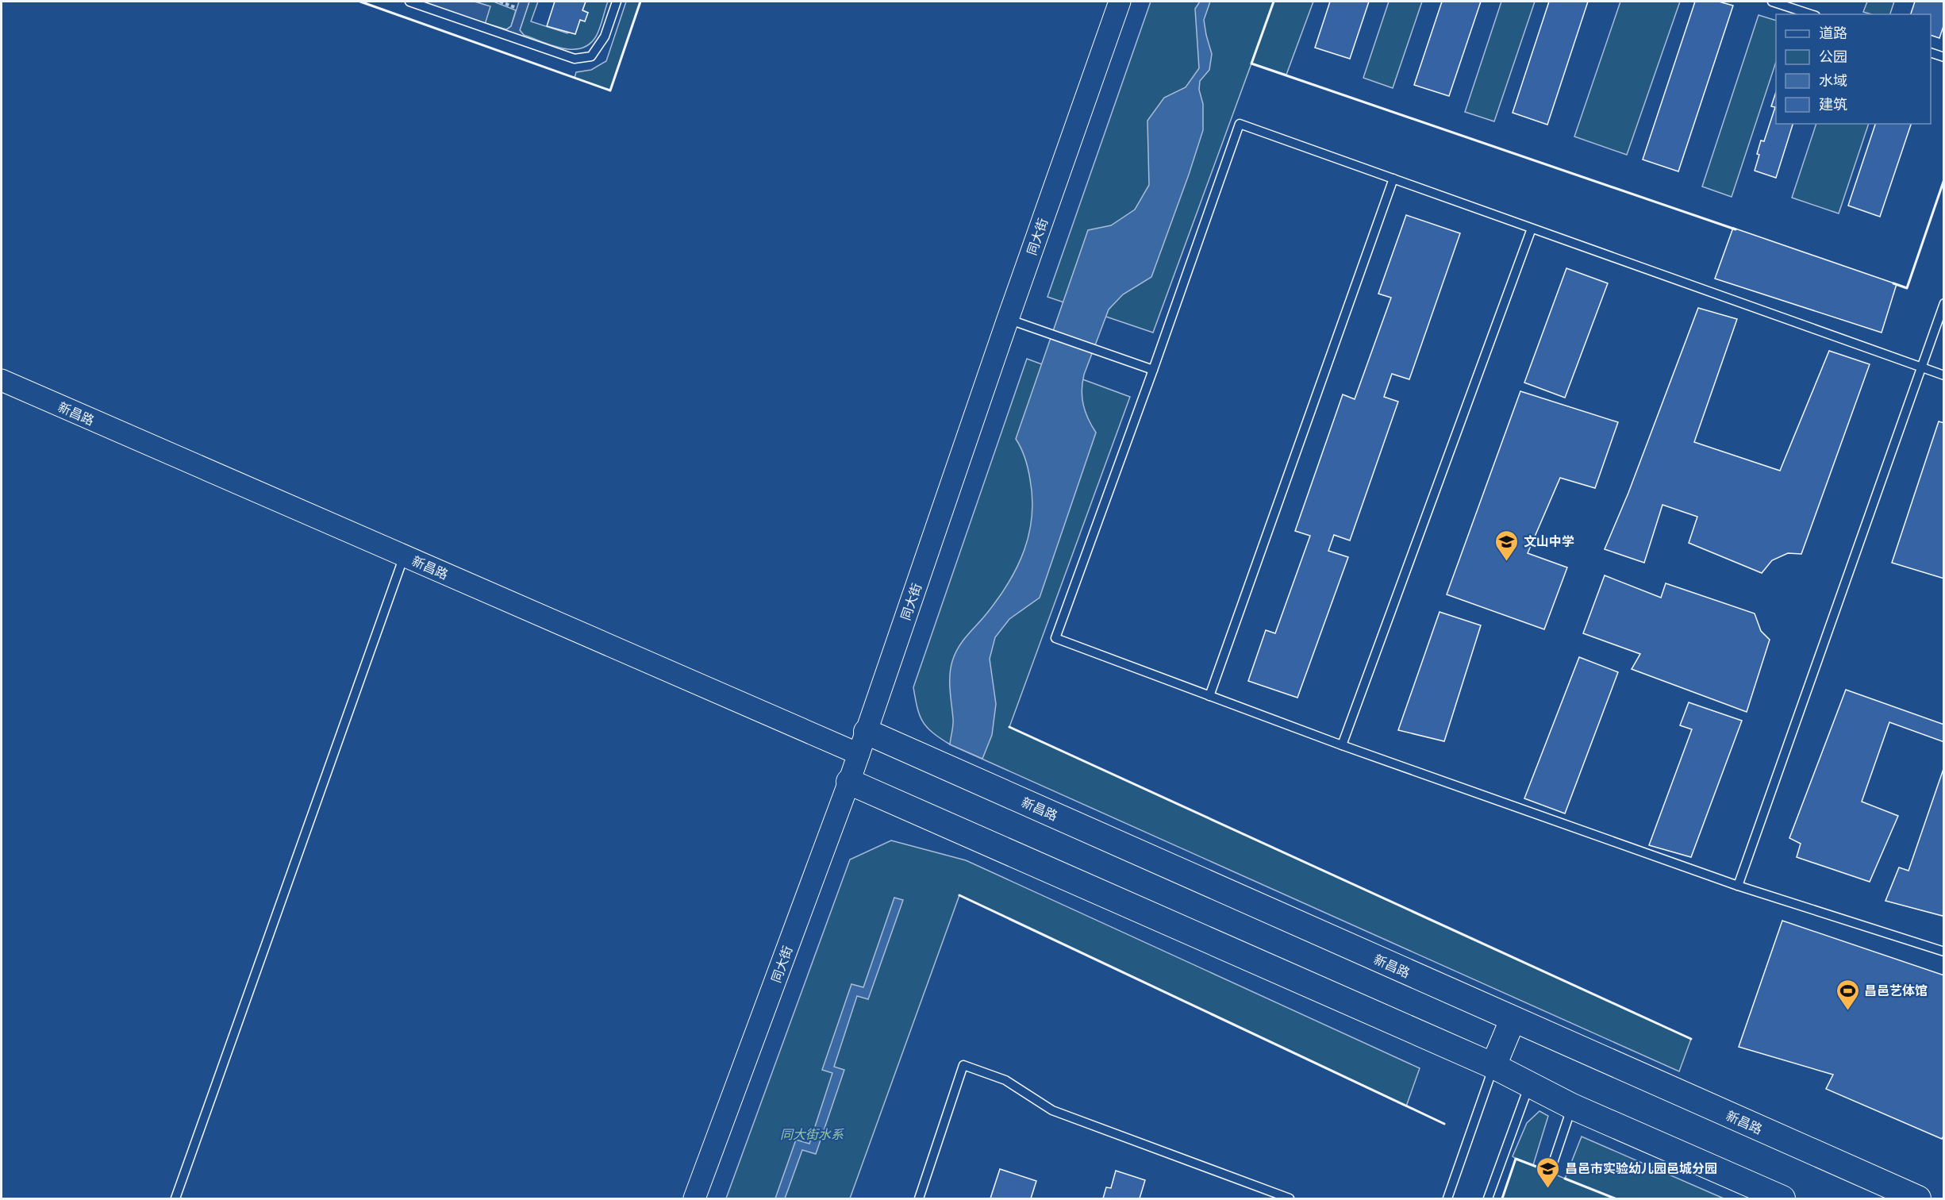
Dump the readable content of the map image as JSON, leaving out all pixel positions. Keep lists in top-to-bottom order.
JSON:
{
  "streets": {
    "main road": ["新昌路"],
    "street": ["同大街"]
  },
  "crossings": [
    ["同大街", "新昌路"]
  ],
  "parks": ["同大街水系"],
  "places": {
    "school or university": ["文山中学", "昌邑市实验幼儿园邑城分园"],
    "sports": ["昌邑艺体馆"]
  },
  "legend": [
    "道路",
    "公园",
    "水域",
    "建筑"
  ]
}
